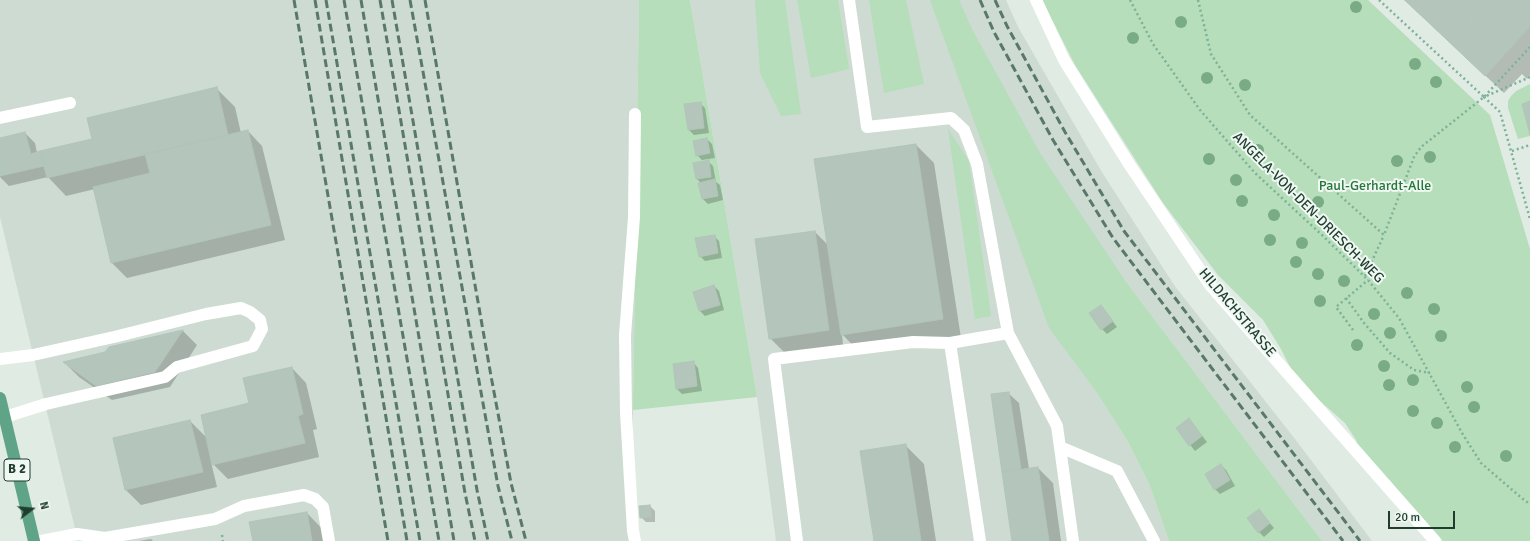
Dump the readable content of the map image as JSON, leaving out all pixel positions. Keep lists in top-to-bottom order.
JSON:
{
  "streets": {
    "main road": ["B 2"],
    "lane": ["HILDACHSTRASSE"],
    "path": ["ANGELA-VON-DEN-DRIESCH-WEG"]
  },
  "parks": ["Paul-Gerhardt-Alle"],
  "scale_bar": "20 m",
  "north": "right"
}
